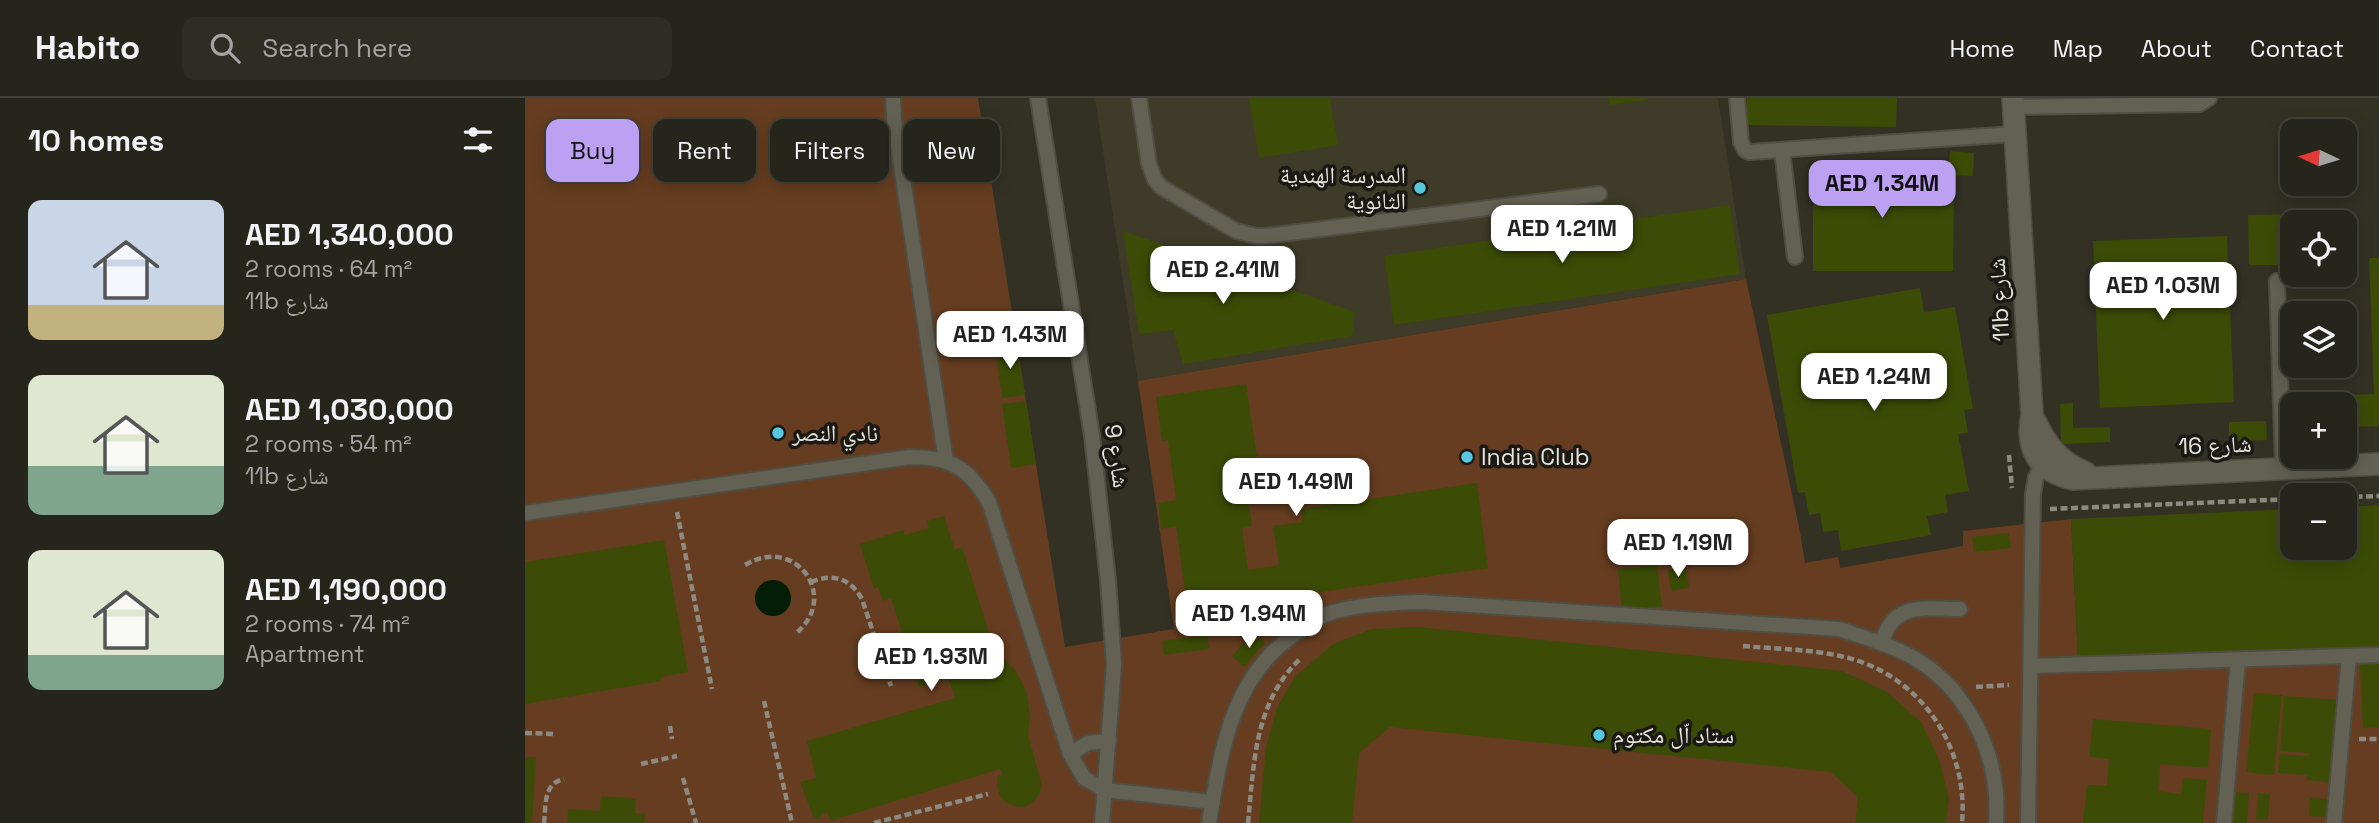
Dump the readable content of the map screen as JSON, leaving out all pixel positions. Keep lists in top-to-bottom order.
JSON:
{
  "streets": {
    "street": ["11b شارع", "شارع 16"],
    "lane": ["شارع 9"]
  },
  "crossings": [
    ["11b شارع", "شارع 16"]
  ],
  "places": [
    "المدرسة الهندية الثانوية",
    "نادي النصر",
    "India Club",
    "ستاد اّل مكتوم"
  ],
  "north": "left",
  "page": {
    "header": "Habito",
    "search": "Search here",
    "nav": [
      "Home",
      "Map",
      "About",
      "Contact"
    ],
    "heading": "10 homes",
    "map_buttons": ["+", "−"],
    "chip": [
      "Buy",
      "Rent",
      "Filters",
      "New"
    ],
    "price": [
      "AED 1.34M",
      "AED 1.21M",
      "AED 2.41M",
      "AED 1.03M",
      "AED 1.43M",
      "AED 1.24M",
      "AED 1.49M",
      "AED 1.19M",
      "AED 1.94M",
      "AED 1.93M"
    ],
    "list": [
      {
        "name": "AED 1,340,000",
        "note": "2 rooms · 64 m² · 11b شارع"
      },
      {
        "name": "AED 1,030,000",
        "note": "2 rooms · 54 m² · 11b شارع"
      },
      {
        "name": "AED 1,190,000",
        "note": "2 rooms · 74 m² · Apartment"
      }
    ]
  }
}
